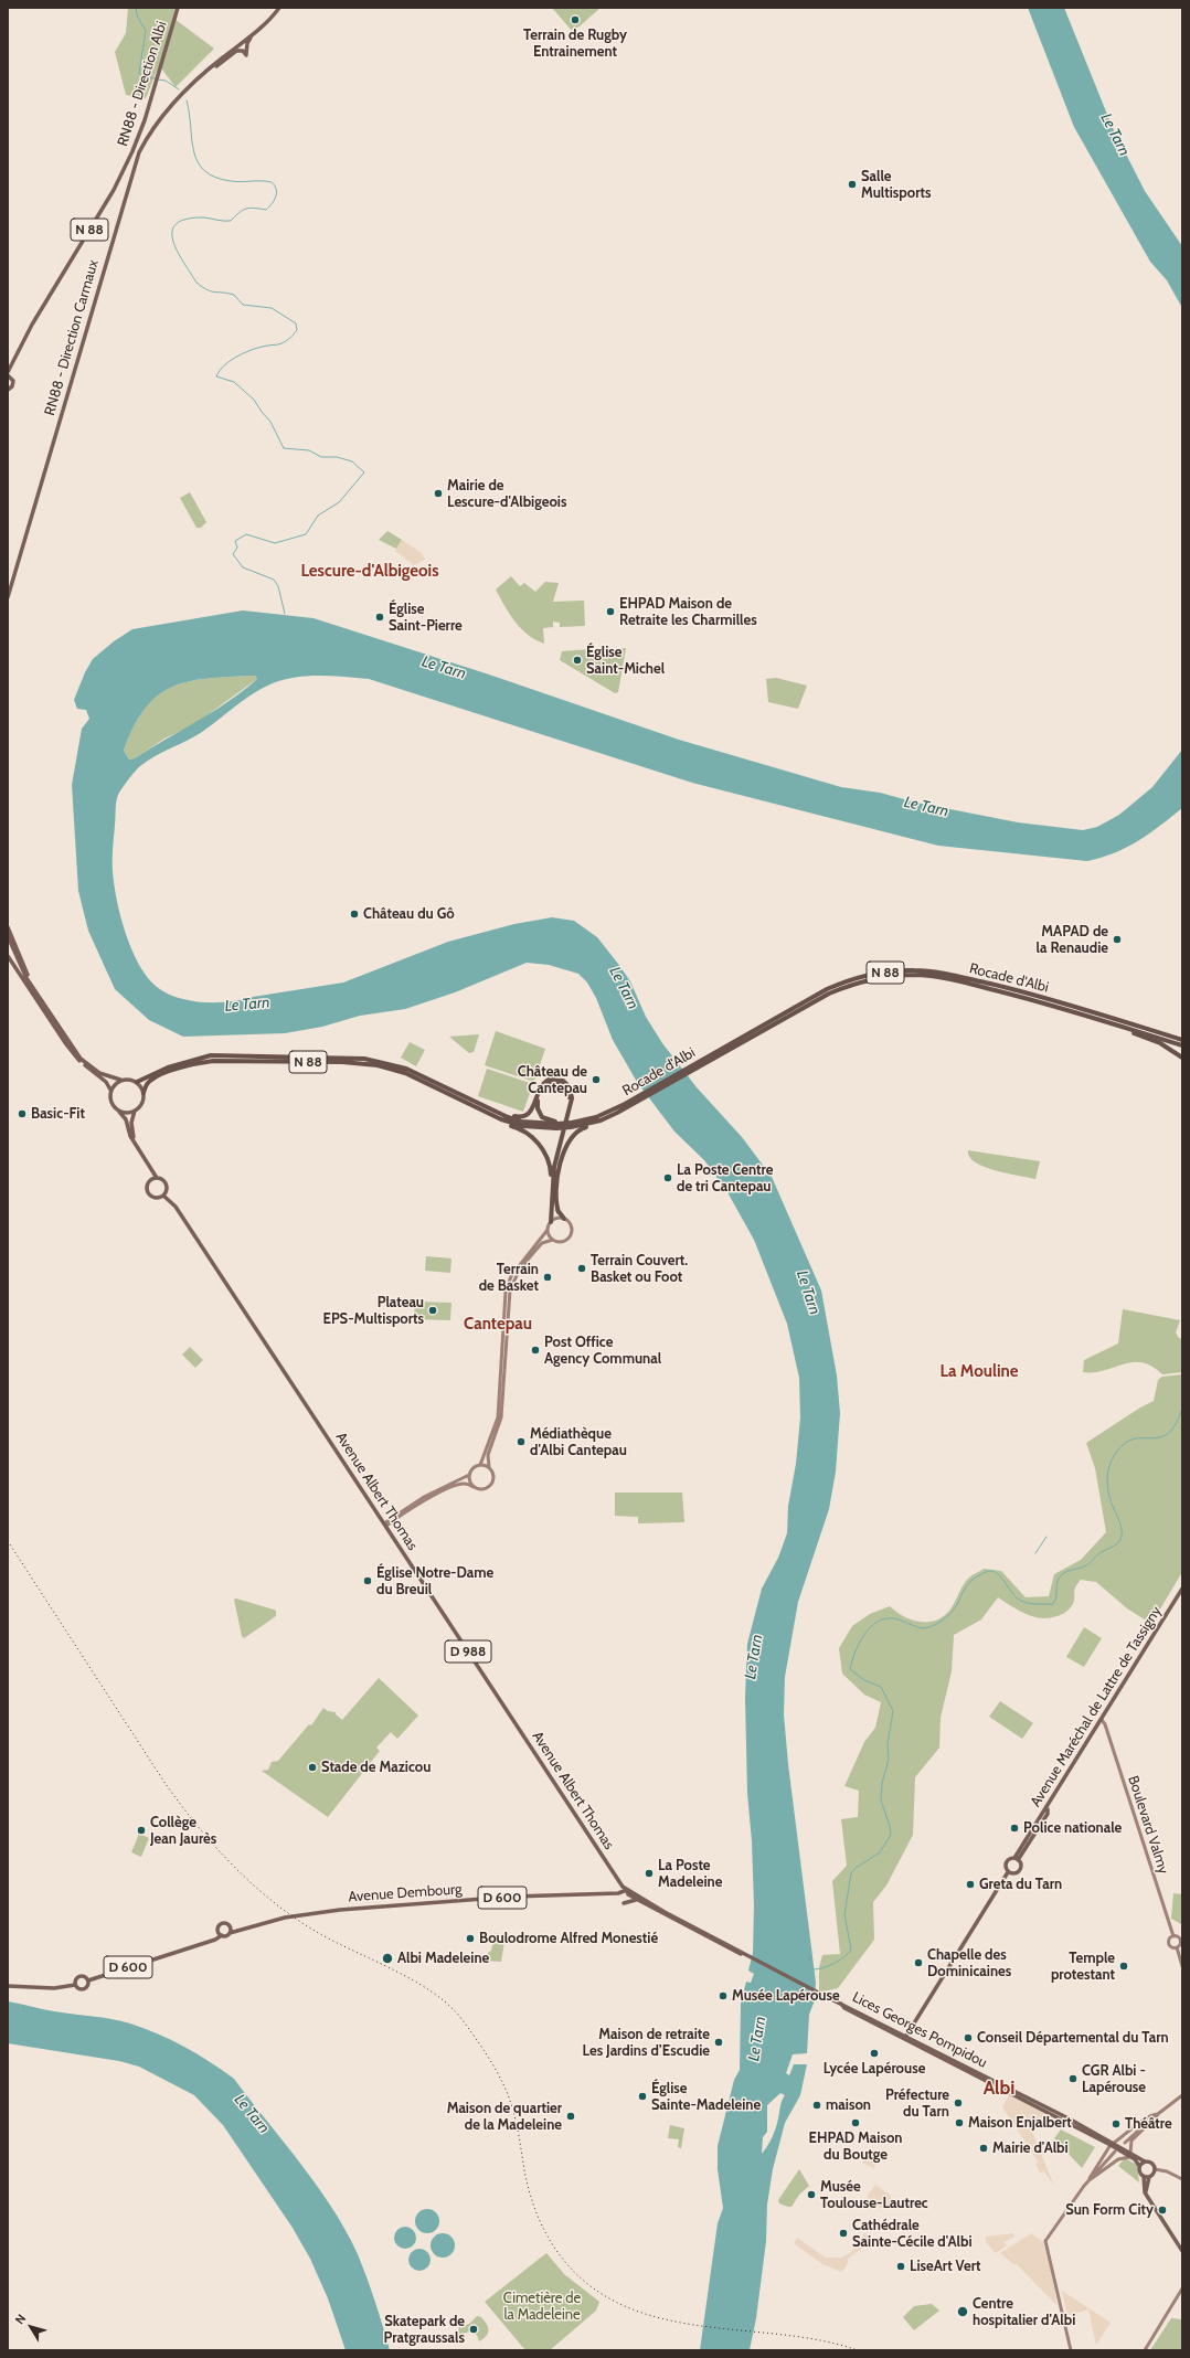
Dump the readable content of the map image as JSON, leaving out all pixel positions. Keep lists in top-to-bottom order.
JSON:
{
  "streets": {
    "highway": ["N 88", "Rocade d'Albi"],
    "main road": [
      "RN88 - Direction Albi",
      "RN88 - Direction Carmaux",
      "Avenue Albert Thomas",
      "D 988",
      "Avenue Maréchal de Lattre de Tassigny",
      "Boulevard Valmy",
      "Avenue Dembourg",
      "D 600",
      "Lices Georges Pompidou"
    ]
  },
  "crossings": [
    ["Avenue Albert Thomas", "Avenue Dembourg"],
    ["Avenue Maréchal de Lattre de Tassigny", "Boulevard Valmy"],
    ["Avenue Dembourg", "D 600"]
  ],
  "districts": [
    "Lescure-d'Albigeois",
    "Cantepau",
    "La Mouline",
    "Albi"
  ],
  "water": ["Le Tarn"],
  "parks": ["Cimetière de la Madeleine"],
  "places": [
    "Terrain de Rugby Entrainement",
    "Salle Multisports",
    "Mairie de Lescure-d'Albigeois",
    "EHPAD Maison de Retraite les Charmilles",
    "Église Saint-Pierre",
    "Église Saint-Michel",
    "Château du Gô",
    "MAPAD de la Renaudie",
    "Château de Cantepau",
    "Basic-Fit",
    "La Poste Centre de tri Cantepau",
    "Terrain Couvert. Basket ou Foot",
    "Terrain de Basket",
    "Plateau EPS-Multisports",
    "Post Office Agency Communal",
    "Médiathèque d'Albi Cantepau",
    "Église Notre-Dame du Breuil",
    "Stade de Mazicou",
    "Police nationale",
    "Collège Jean Jaurès",
    "La Poste Madeleine",
    "Greta du Tarn",
    "Boulodrome Alfred Monestié",
    "Albi Madeleine",
    "Chapelle des Dominicaines",
    "Temple protestant",
    "Musée Lapérouse",
    "Conseil Départemental du Tarn",
    "Maison de retraite Les Jardins d’Escudie",
    "Lycée Lapérouse",
    "CGR Albi - Lapérouse",
    "Église Sainte-Madeleine",
    "Préfecture du Tarn",
    "maison",
    "Maison de quartier de la Madeleine",
    "EHPAD Maison du Boutge",
    "Maison Enjalbert",
    "Théâtre",
    "Mairie d'Albi",
    "Musée Toulouse-Lautrec",
    "Sun Form City",
    "Cathédrale Sainte-Cécile d'Albi",
    "LiseArt Vert",
    "Centre hospitalier d'Albi",
    "Skatepark de Pratgraussals"
  ],
  "north": "top left"
}
